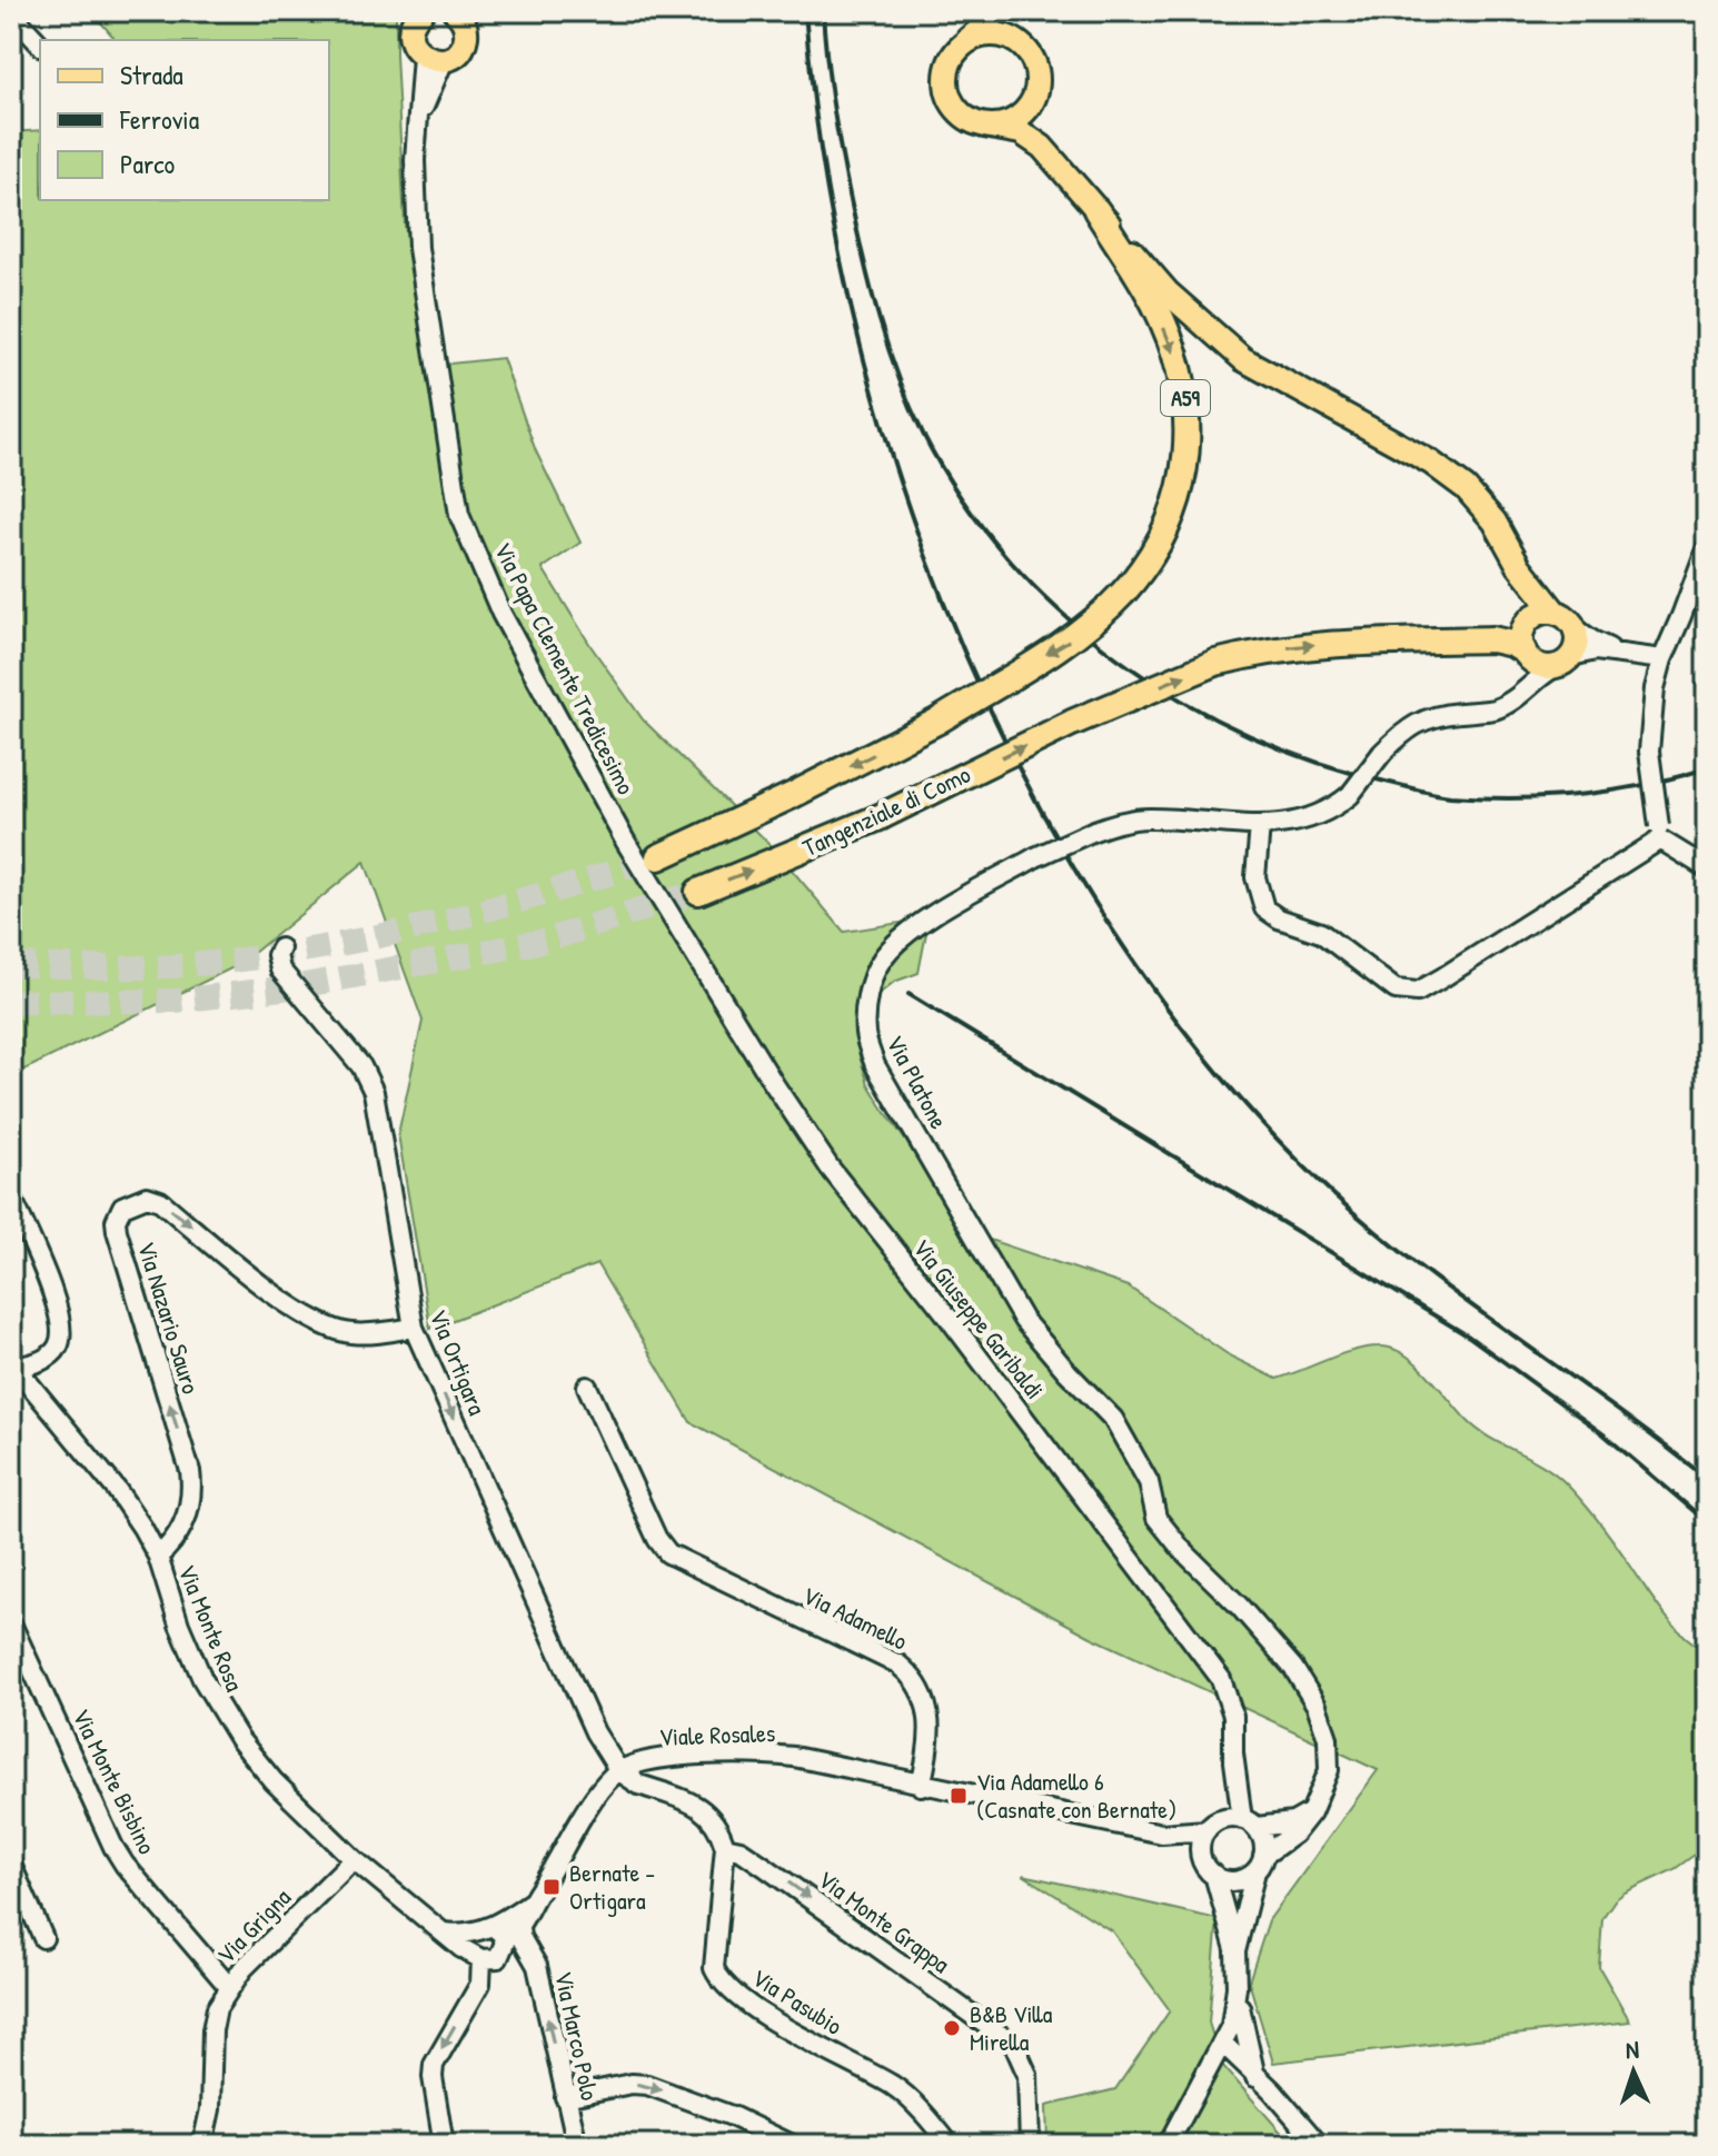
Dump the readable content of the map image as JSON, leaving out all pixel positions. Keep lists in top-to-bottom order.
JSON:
{
  "streets": {
    "highway": ["A59", "Tangenziale di Como"],
    "street": [
      "Via Papa Clemente Tredicesimo",
      "Via Platone",
      "Via Nazario Sauro",
      "Via Giuseppe Garibaldi",
      "Via Ortigara",
      "Via Adamello",
      "Via Monte Rosa",
      "Viale Rosales",
      "Via Monte Bisbino",
      "Via Monte Grappa",
      "Via Grigna",
      "Via Pasubio",
      "Via Marco Polo"
    ]
  },
  "crossings": [
    ["Via Papa Clemente Tredicesimo", "Via Giuseppe Garibaldi"],
    ["Tangenziale di Como", "Via Platone"],
    ["Via Nazario Sauro", "Via Ortigara"],
    ["Via Nazario Sauro", "Via Monte Rosa"],
    ["Via Ortigara", "Viale Rosales"],
    ["Via Adamello", "Viale Rosales"],
    ["Via Monte Rosa", "Via Grigna"],
    ["Via Monte Bisbino", "Via Grigna"],
    ["Via Monte Grappa", "Via Pasubio"]
  ],
  "one_way": [
    "Tangenziale di Como",
    "Via Ortigara",
    "Via Monte Grappa",
    "Via Marco Polo"
  ],
  "places": {
    "transit": ["Via Adamello 6 (Casnate con Bernate)", "Bernate - Ortigara"],
    "other": ["B&B Villa Mirella"]
  },
  "legend": ["Strada", "Ferrovia", "Parco"],
  "north": "top"
}
